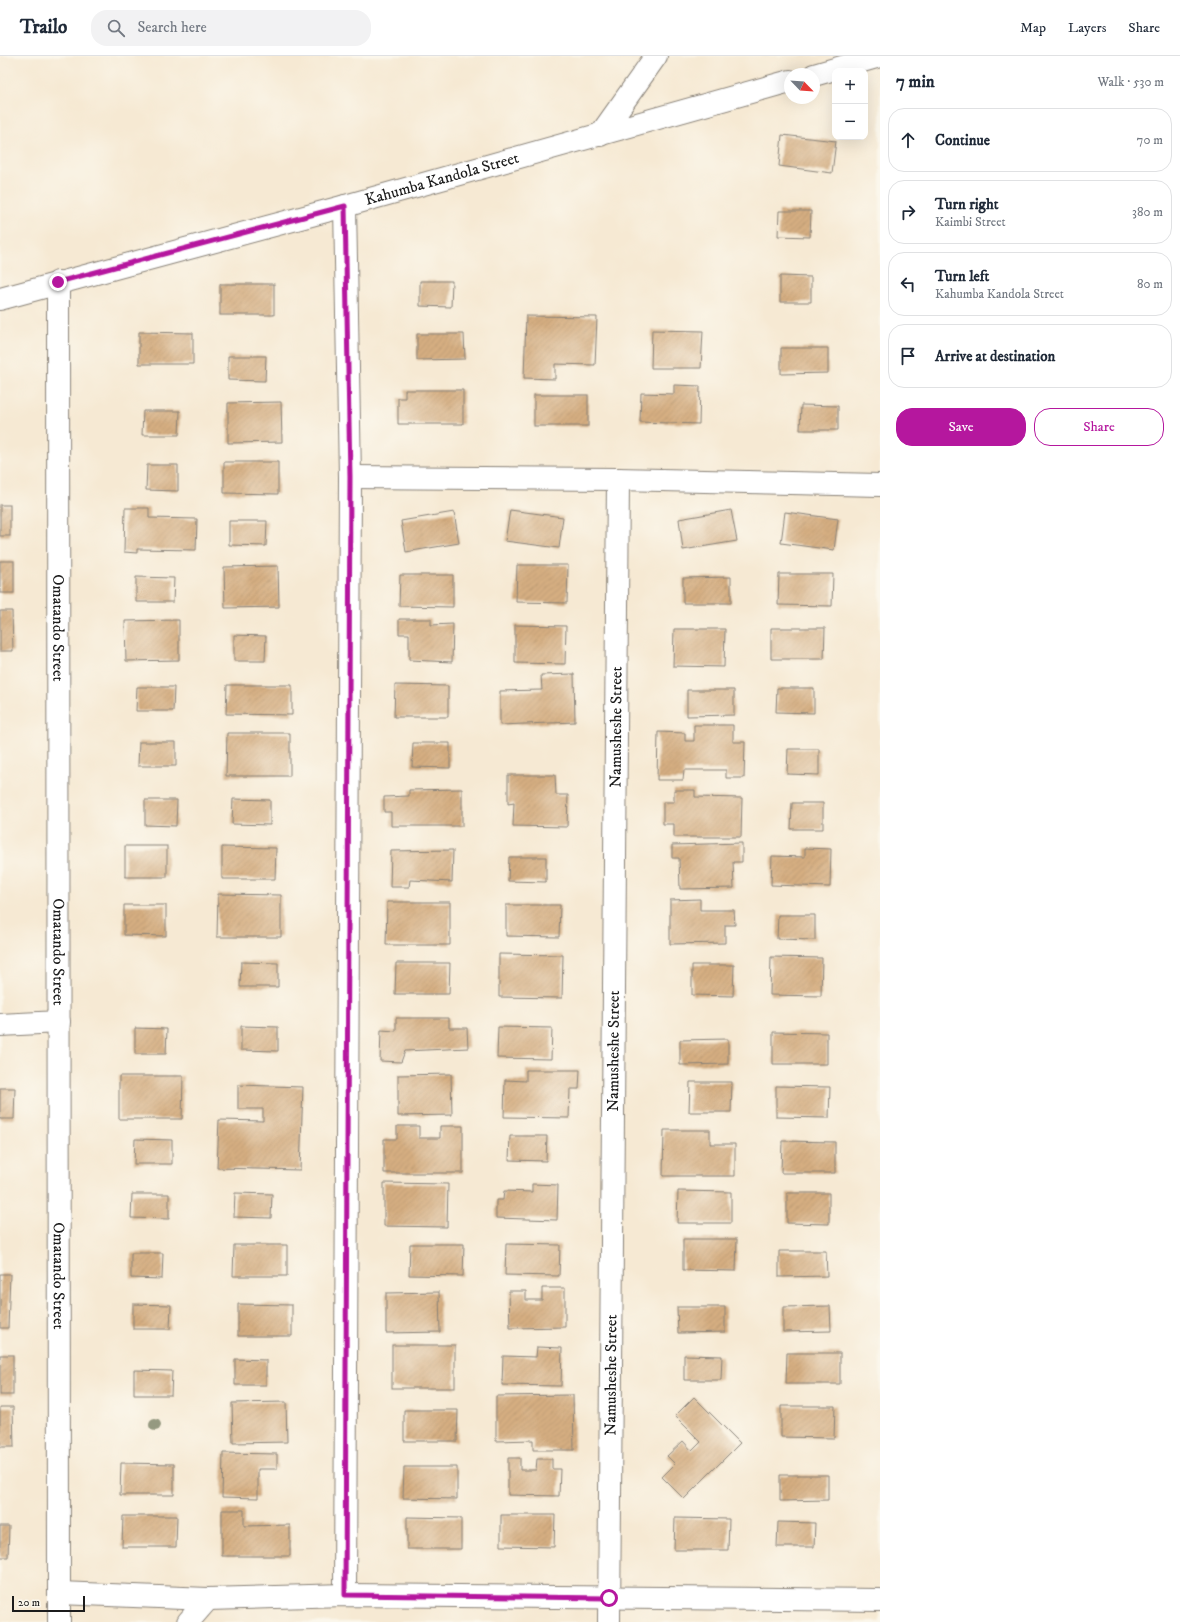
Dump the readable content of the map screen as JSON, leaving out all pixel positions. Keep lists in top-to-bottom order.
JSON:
{
  "streets": {
    "street": ["Kahumba Kandola Street", "Omatando Street", "Namusheshe Street"]
  },
  "crossings": [
    ["Kahumba Kandola Street", "Omatando Street"]
  ],
  "scale_bar": "20 m",
  "north": "bottom right",
  "page": {
    "header": "Trailo",
    "search": "Search here",
    "nav": ["Map", "Layers", "Share"],
    "heading": ["7 min", "Walk · 530 m"],
    "map_buttons": ["+", "−"],
    "list": [
      ["Continue", "70 m"],
      ["Turn right", "Kaimbi Street", "380 m"],
      ["Turn left", "Kahumba Kandola Street", "80 m"],
      "Arrive at destination"
    ],
    "buttons": ["Save", "Share"],
    "scale": "20 m"
  }
}
